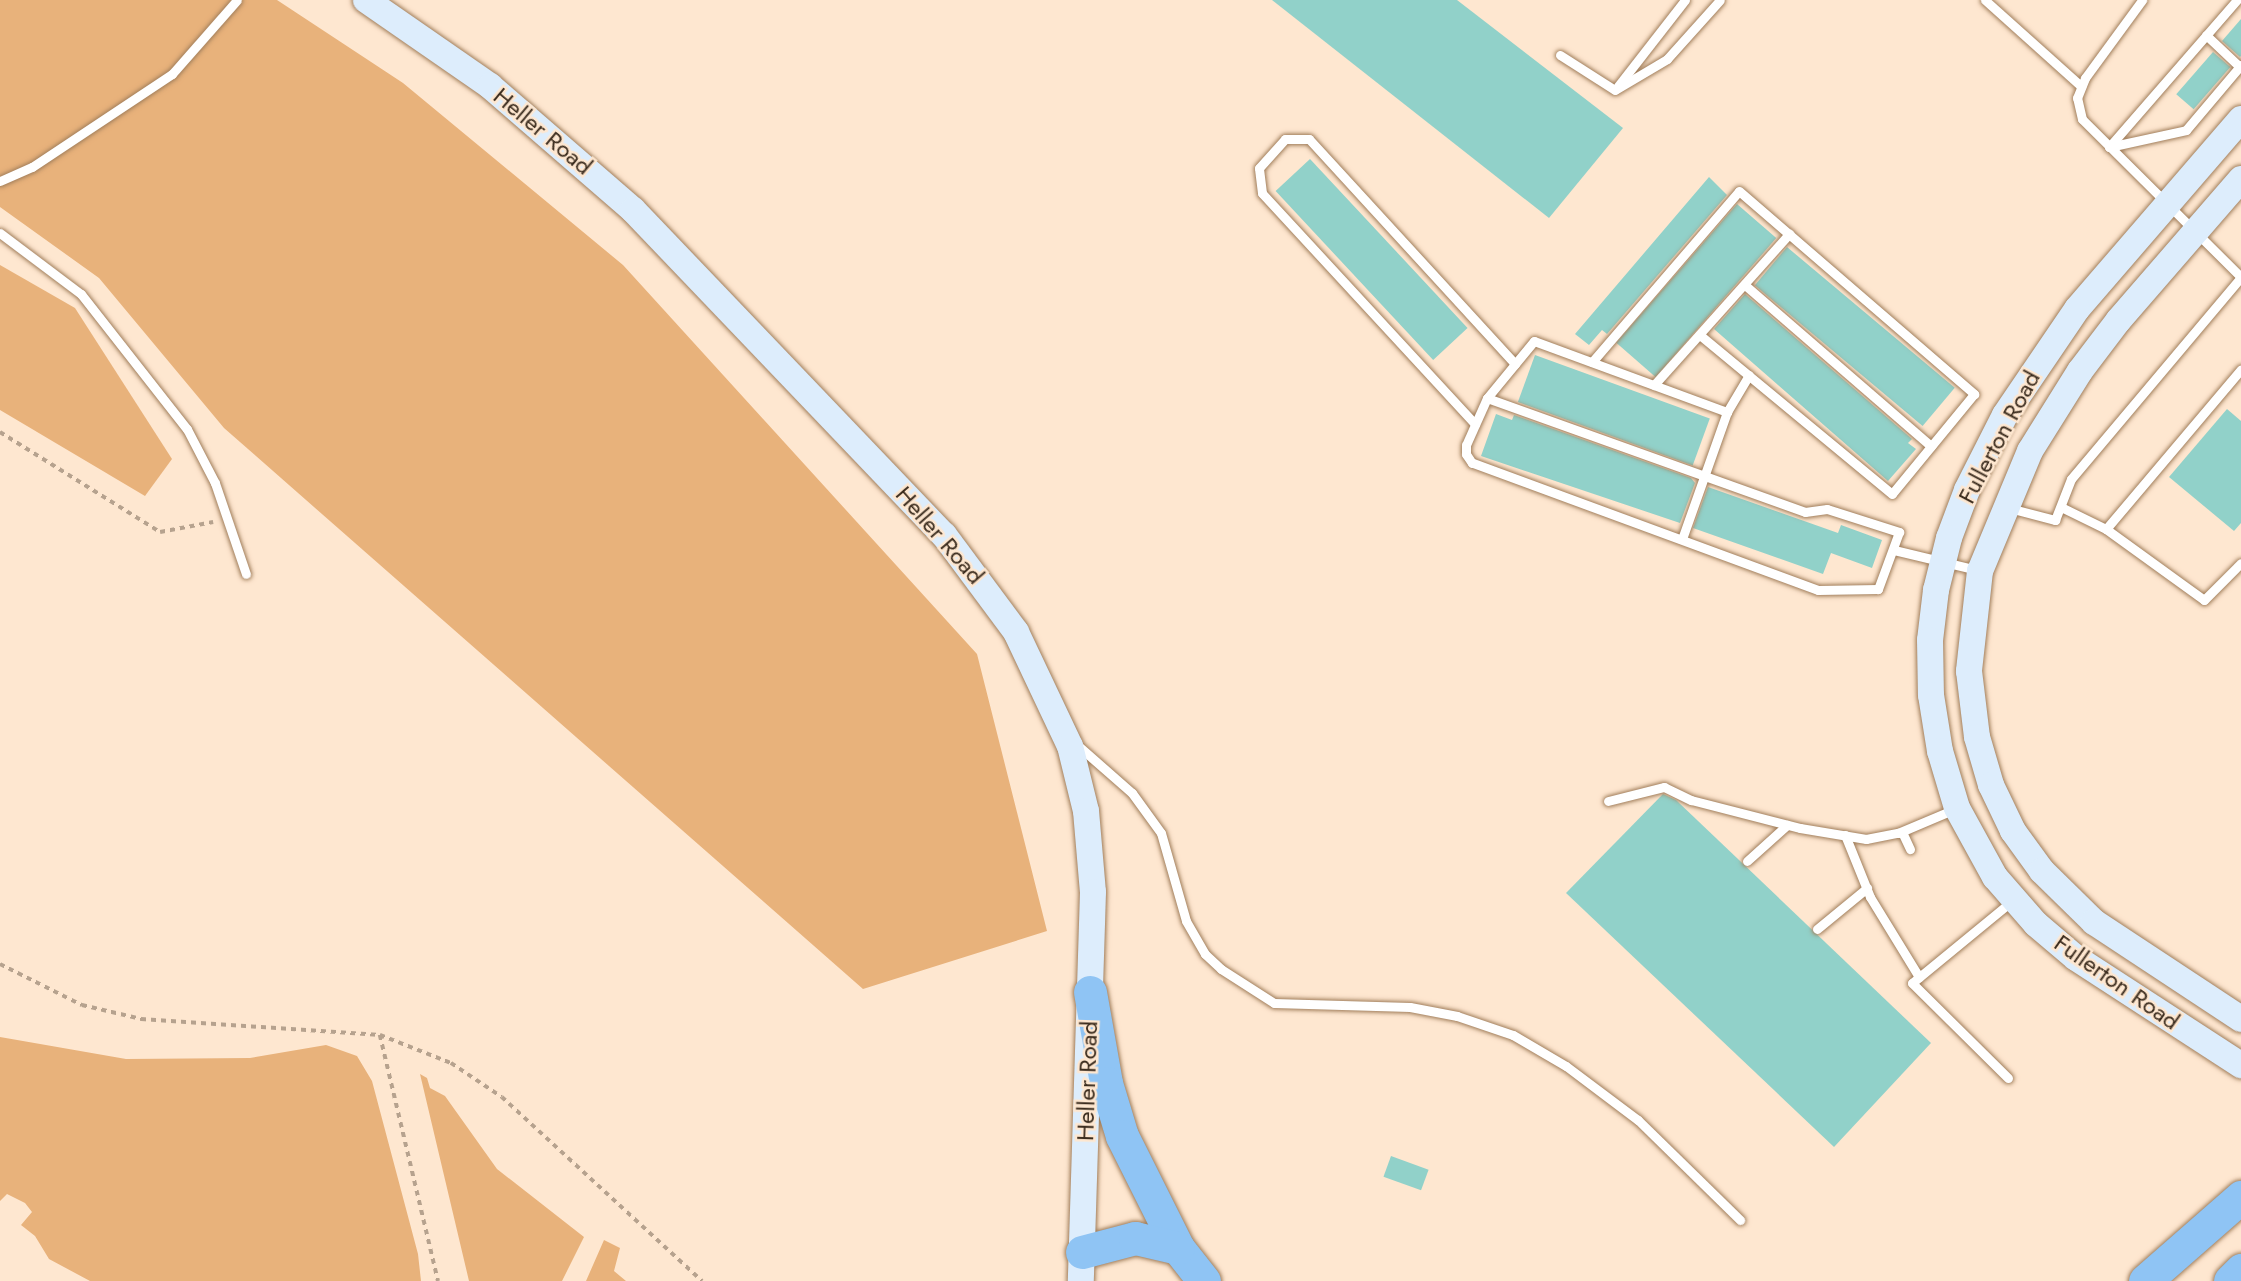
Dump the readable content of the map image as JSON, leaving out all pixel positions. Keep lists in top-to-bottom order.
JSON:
{
  "streets": {
    "main road": ["Heller Road", "Fullerton Road"]
  }
}
